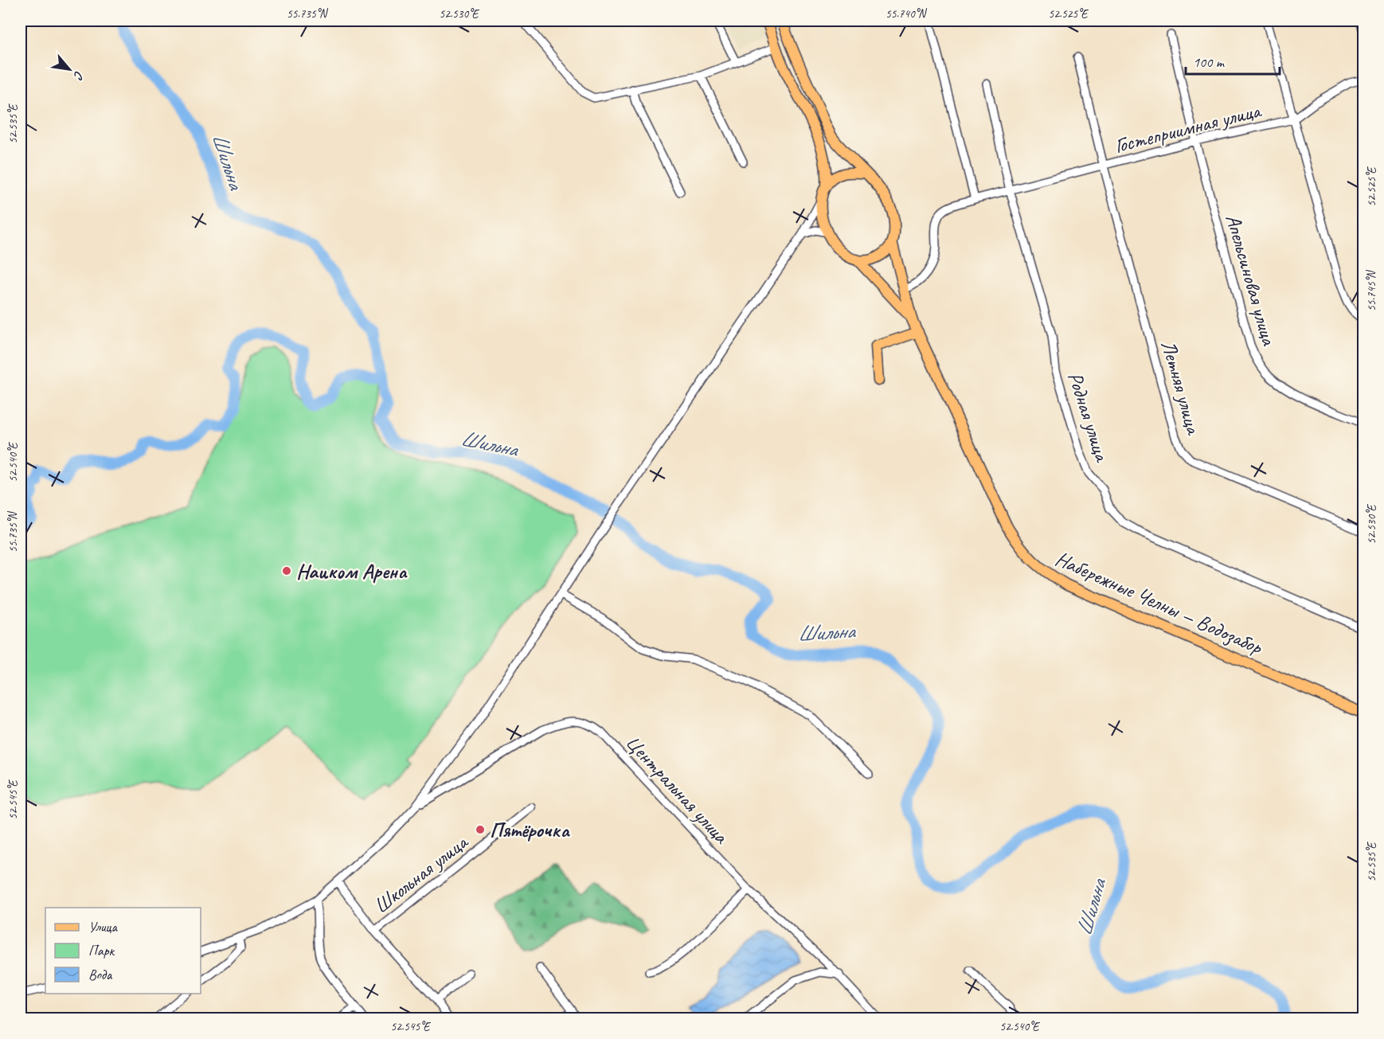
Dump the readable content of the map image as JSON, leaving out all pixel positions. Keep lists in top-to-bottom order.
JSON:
{
  "streets": {
    "main road": ["Набережные Челны — Водозабор"],
    "street": [
      "Гостеприимная улица",
      "Апельсиновая улица",
      "Летняя улица",
      "Родная улица",
      "Центральная улица",
      "Школьная улица"
    ]
  },
  "crossings": [
    ["Гостеприимная улица", "Апельсиновая улица"],
    ["Гостеприимная улица", "Летняя улица"],
    ["Гостеприимная улица", "Родная улица"],
    ["Гостеприимная улица", "Набережные Челны — Водозабор"]
  ],
  "water": ["Шильна"],
  "places": ["Наиком Арена", "Пятёрочка"],
  "legend": ["Улица", "Парк", "Вода"],
  "scale_bar": "100 m",
  "north": "bottom right",
  "coordinates": [
    "55.735°N",
    "52.530°E",
    "55.740°N",
    "52.525°E",
    "52.535°E",
    "55.745°N",
    "52.540°E",
    "52.545°E"
  ]
}
